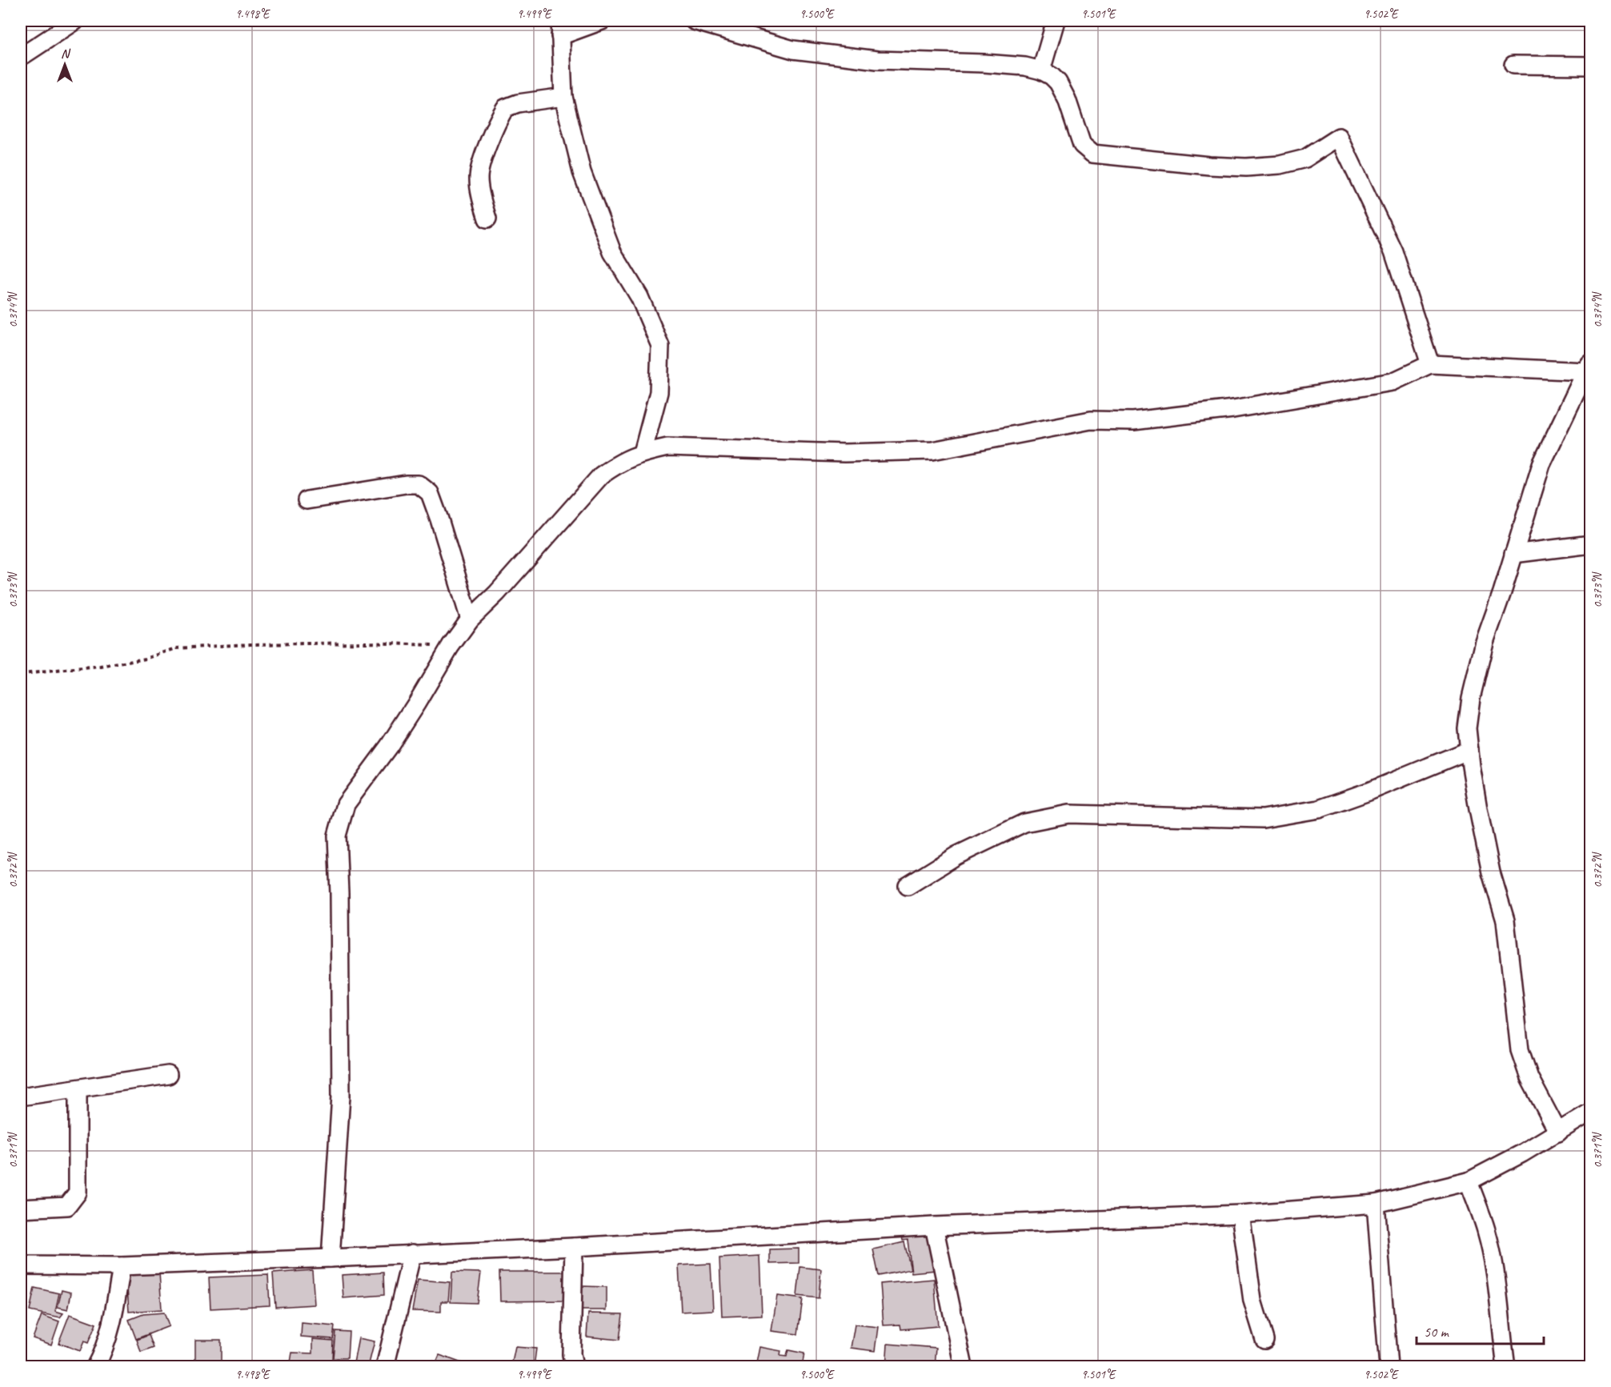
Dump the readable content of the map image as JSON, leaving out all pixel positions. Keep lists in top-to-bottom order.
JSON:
{
  "scale_bar": "50 m",
  "north": "top",
  "coordinates": [
    "9.498°E",
    "9.499°E",
    "9.500°E",
    "9.501°E",
    "9.502°E",
    "0.374°N",
    "0.373°N",
    "0.372°N",
    "0.371°N"
  ]
}
